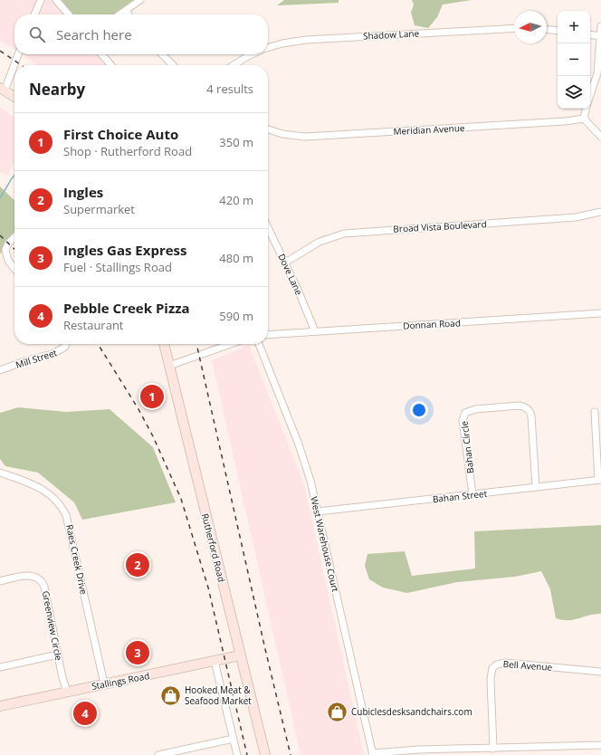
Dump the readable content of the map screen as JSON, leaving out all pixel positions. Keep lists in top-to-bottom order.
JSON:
{
  "streets": {
    "street": [
      "Shadow Lane",
      "Meridian Avenue",
      "Broad Vista Boulevard",
      "Dove Lane",
      "Donnan Road",
      "Mill Street",
      "Bahan Circle",
      "Bahan Street",
      "West Warehouse Court",
      "Rutherford Road",
      "Raes Creek Drive",
      "Greenview Circle",
      "Bell Avenue",
      "Stallings Road"
    ]
  },
  "crossings": [
    ["Broad Vista Boulevard", "Dove Lane"],
    ["Dove Lane", "Donnan Road"],
    ["Bahan Circle", "Bahan Street"],
    ["Bahan Street", "West Warehouse Court"],
    ["Rutherford Road", "Stallings Road"],
    ["Raes Creek Drive", "Stallings Road"],
    ["Greenview Circle", "Stallings Road"]
  ],
  "places": {
    "shop": ["Hooked Meat & Seafood Market", "Cubiclesdesksandchairs.com"]
  },
  "north": "left",
  "page": {
    "map_buttons": ["+", "−"],
    "search": "Search here",
    "heading": ["Nearby", "4 results"],
    "list": [
      {
        "mark": "1",
        "name": "First Choice Auto",
        "note": "Shop · Rutherford Road",
        "value": "350 m"
      },
      {
        "mark": "2",
        "name": "Ingles",
        "note": "Supermarket",
        "value": "420 m"
      },
      {
        "mark": "3",
        "name": "Ingles Gas Express",
        "note": "Fuel · Stallings Road",
        "value": "480 m"
      },
      {
        "mark": "4",
        "name": "Pebble Creek Pizza",
        "note": "Restaurant",
        "value": "590 m"
      }
    ],
    "pins": [
      "1",
      "2",
      "3",
      "4"
    ]
  }
}
